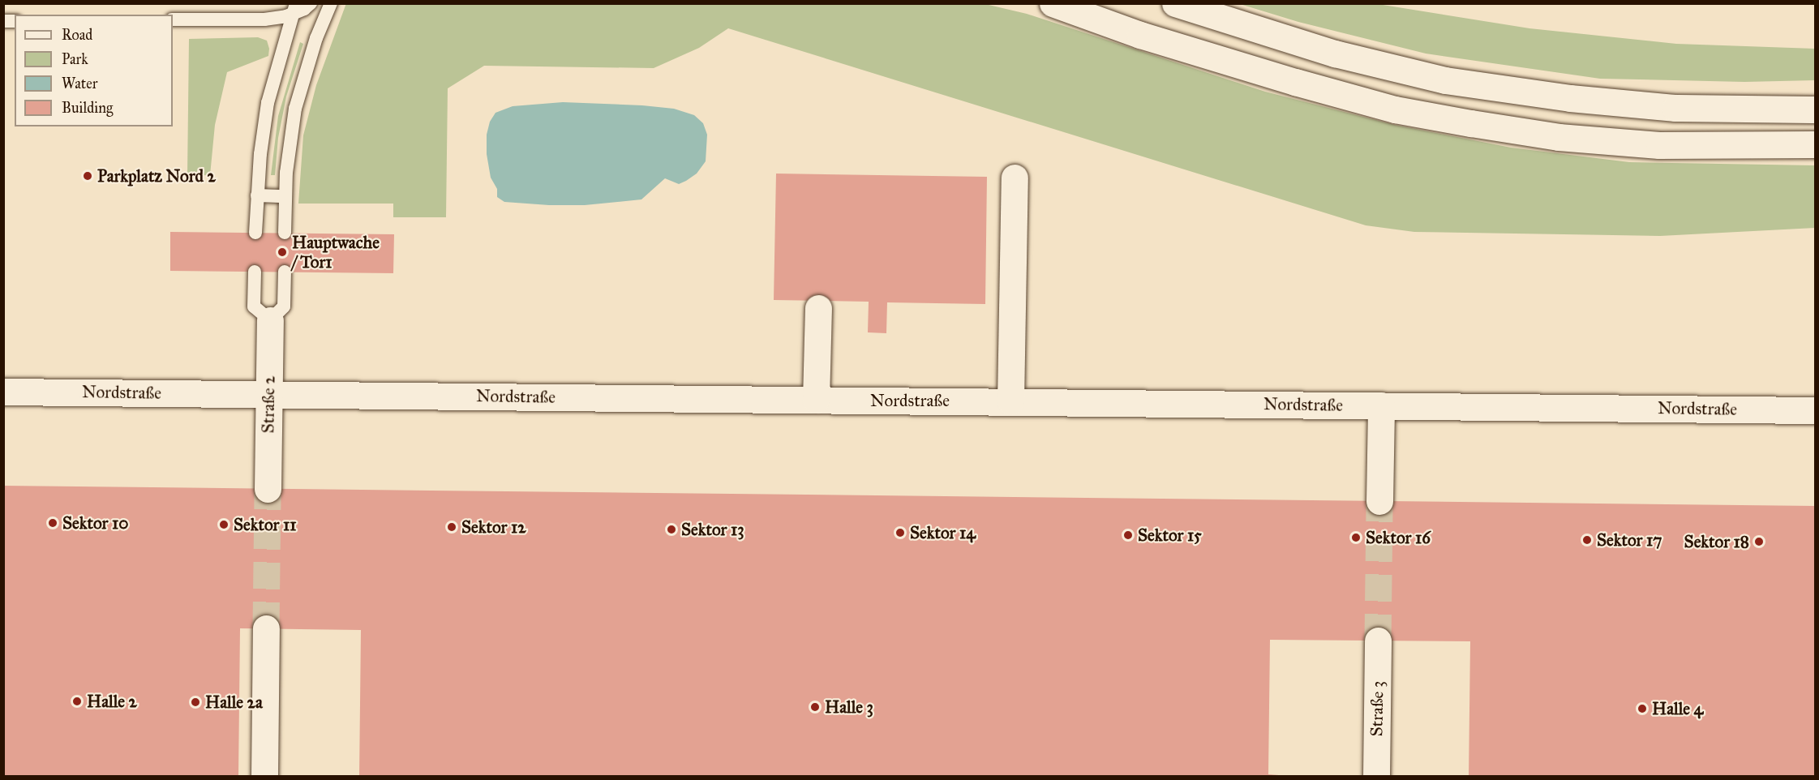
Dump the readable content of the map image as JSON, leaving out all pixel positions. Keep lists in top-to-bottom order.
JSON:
{
  "streets": {
    "street": ["Nordstraße", "Straße 2", "Straße 3"]
  },
  "crossings": [
    ["Nordstraße", "Straße 2"]
  ],
  "places": [
    "Parkplatz Nord 2",
    "Hauptwache / Tor1",
    "Sektor 10",
    "Sektor 11",
    "Sektor 12",
    "Sektor 13",
    "Sektor 14",
    "Sektor 15",
    "Sektor 16",
    "Sektor 17",
    "Sektor 18",
    "Halle 2",
    "Halle 2a",
    "Halle 3",
    "Halle 4"
  ],
  "legend": [
    "Road",
    "Park",
    "Water",
    "Building"
  ]
}
